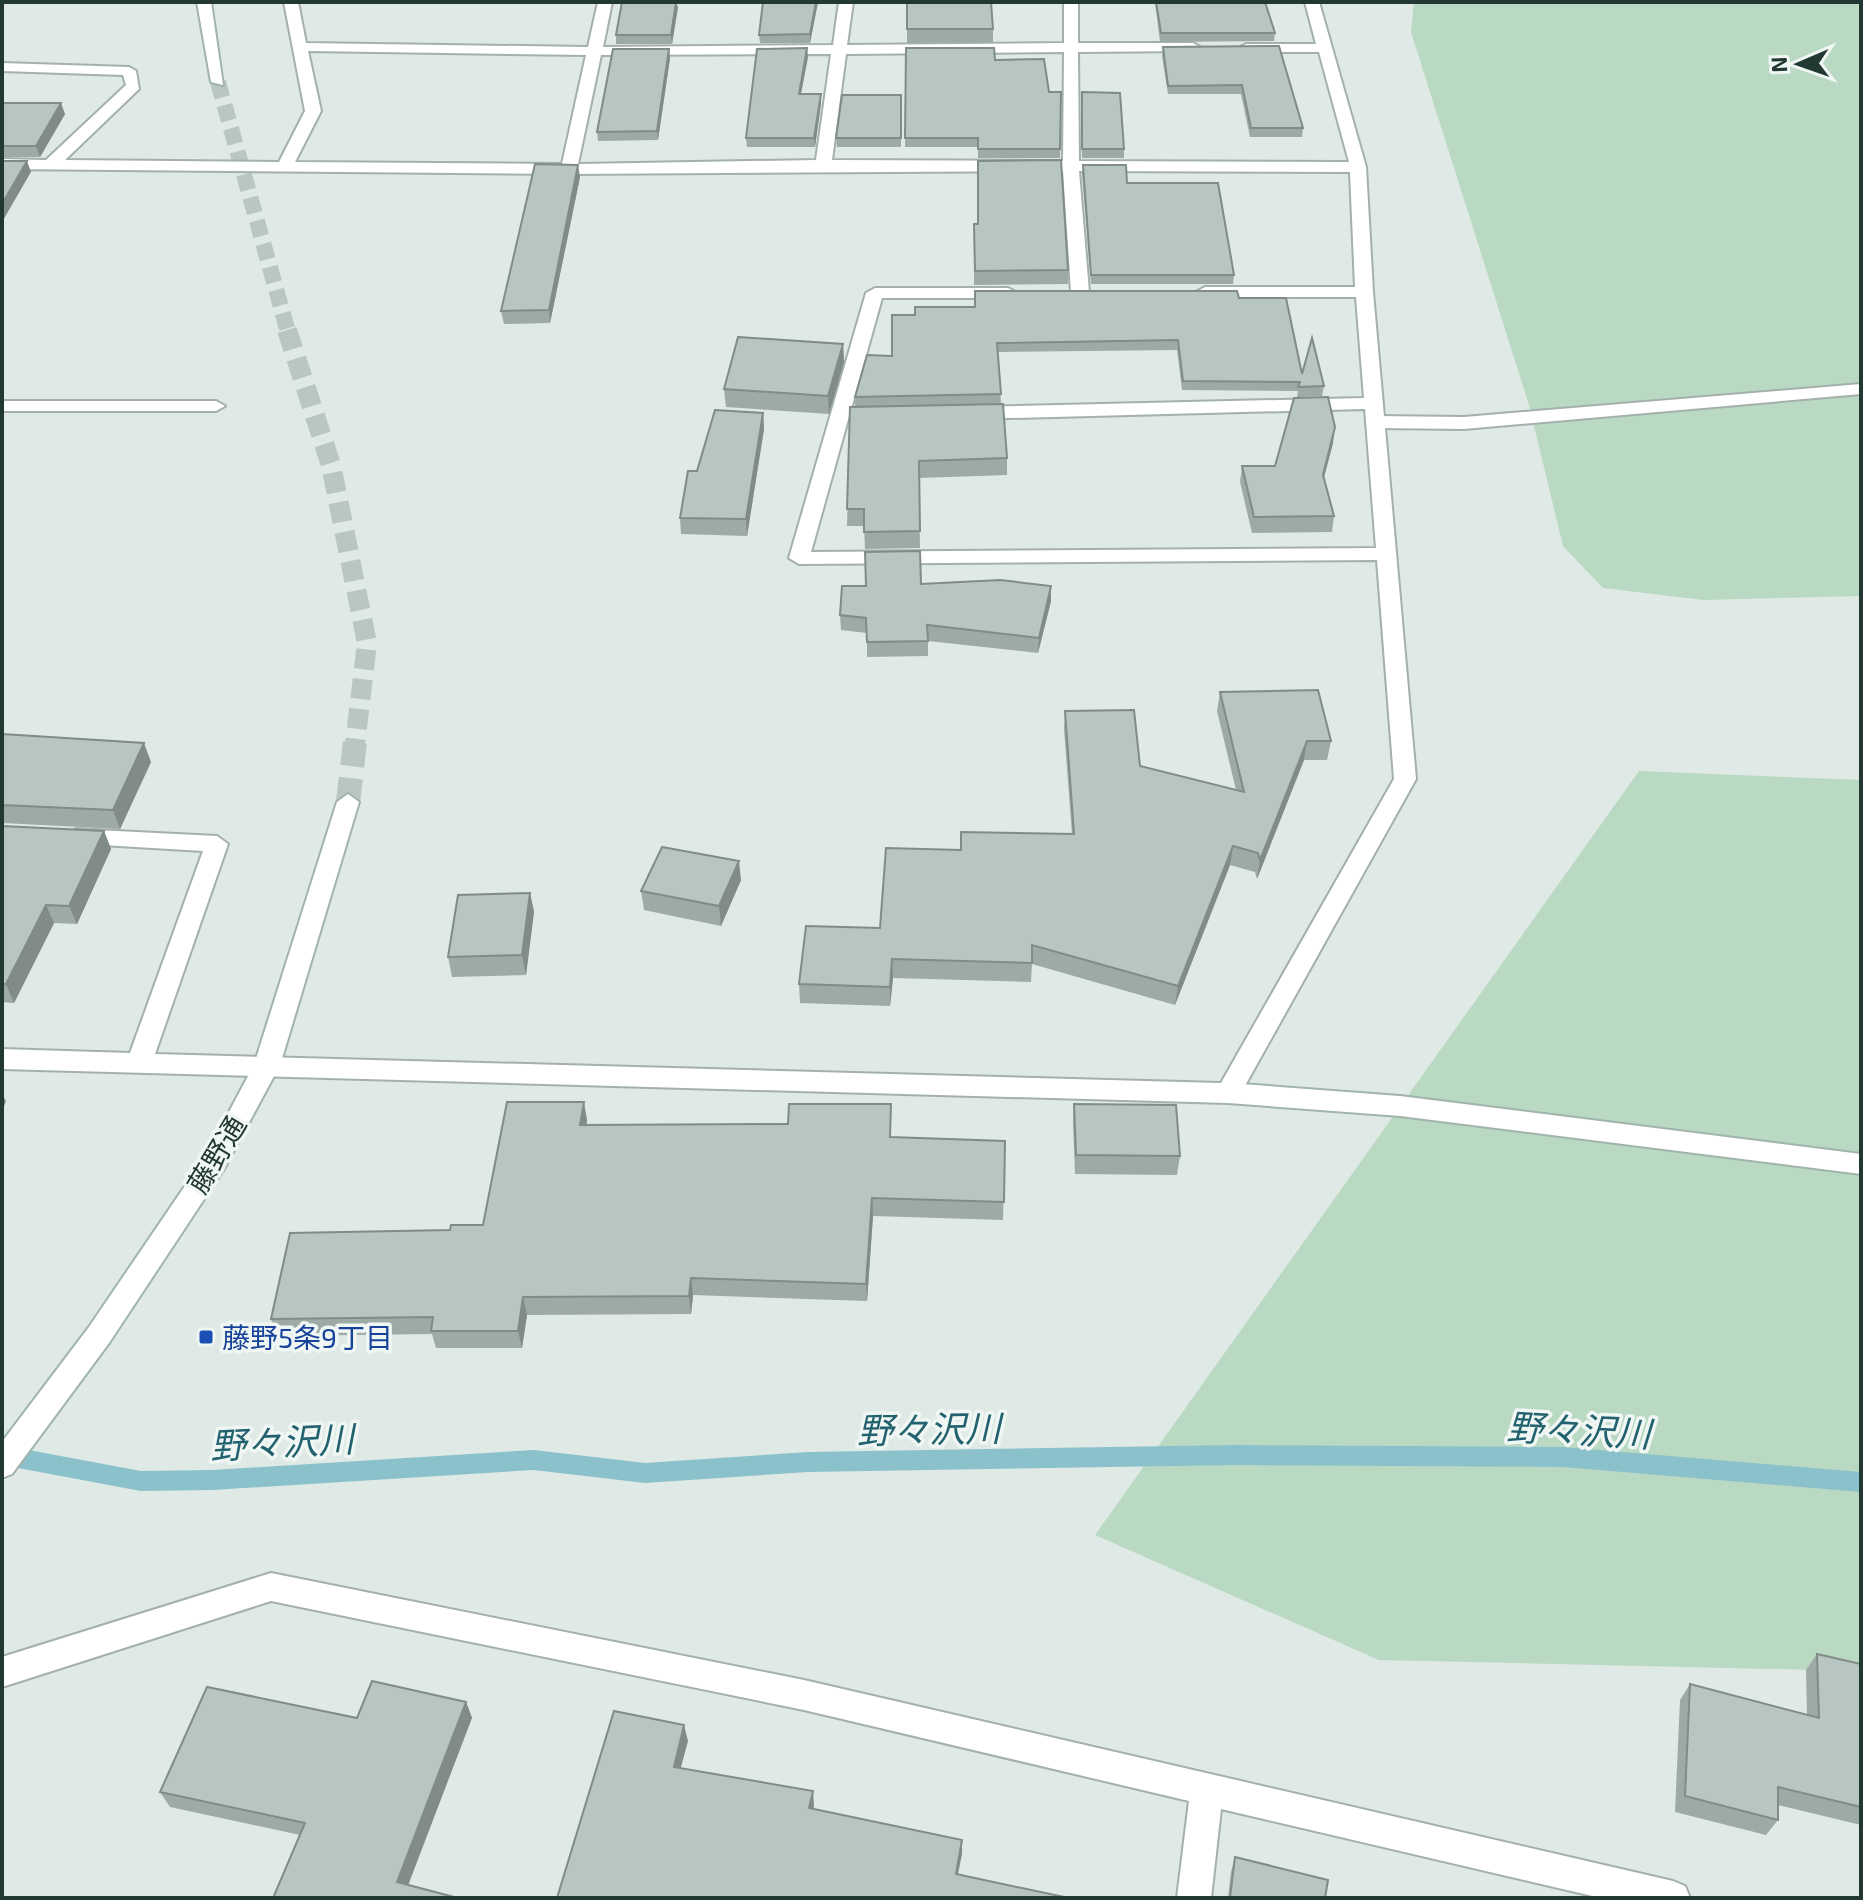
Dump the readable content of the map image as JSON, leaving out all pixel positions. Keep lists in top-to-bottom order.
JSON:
{
  "streets": {
    "street": ["藤野通"]
  },
  "water": ["野々沢川"],
  "places": {
    "transit": ["藤野5条9丁目"]
  },
  "north": "left"
}
